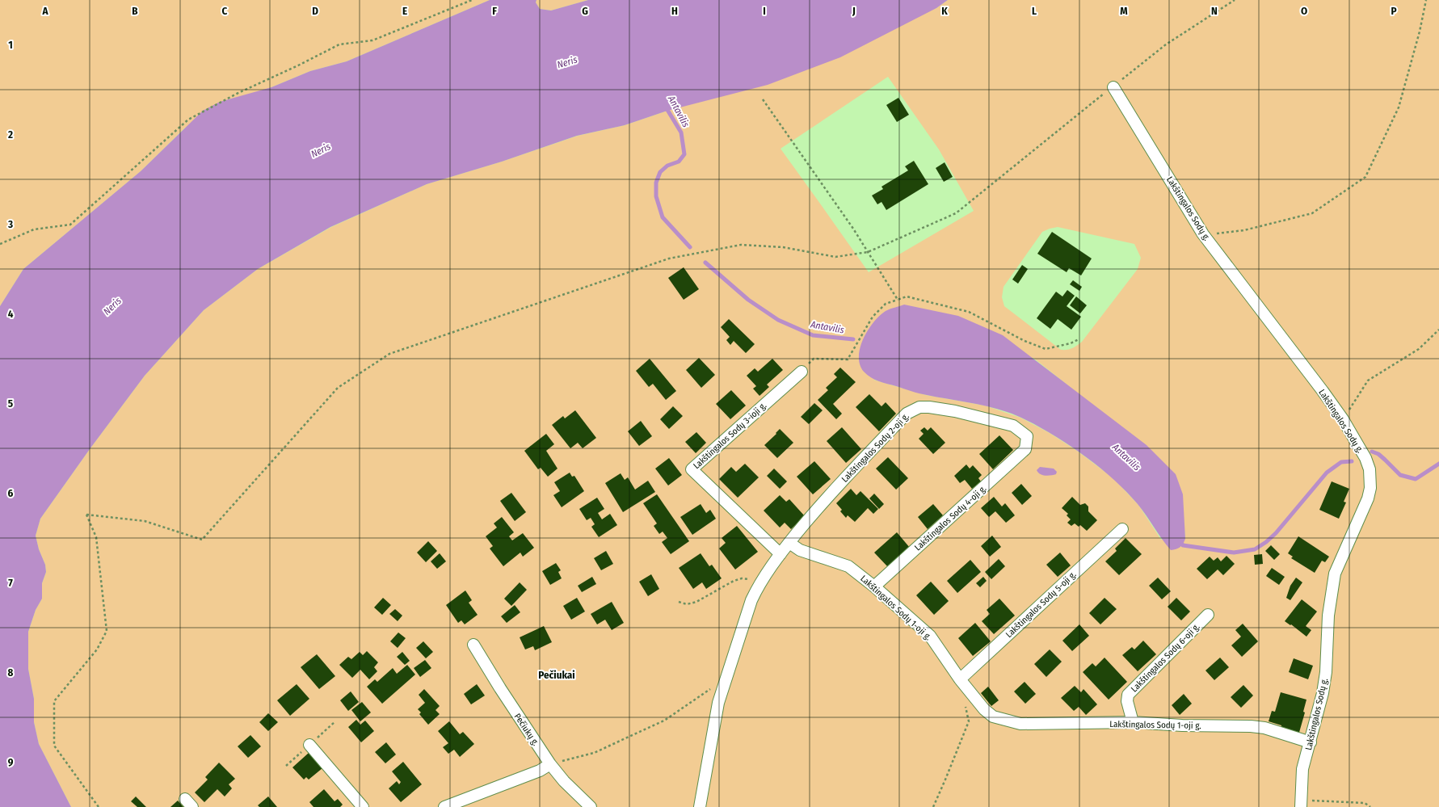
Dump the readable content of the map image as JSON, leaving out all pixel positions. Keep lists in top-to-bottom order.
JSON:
{
  "streets": {
    "street": [
      "Lakštingalos Sodų g.",
      "Lakštingalos Sodų 3-ioji g.",
      "Lakštingalos Sodų 2-oji g.",
      "Lakštingalos Sodų 4-oji g.",
      "Lakštingalos Sodų 5-oji g.",
      "Lakštingalos Sodų 1-oji g.",
      "Lakštingalos Sodų 6-oji g.",
      "Pečiukų g."
    ]
  },
  "crossings": [
    ["Lakštingalos Sodų g.", "Lakštingalos Sodų 1-oji g."],
    ["Lakštingalos Sodų 2-oji g.", "Lakštingalos Sodų 4-oji g."],
    ["Lakštingalos Sodų 2-oji g.", "Lakštingalos Sodų 1-oji g."],
    ["Lakštingalos Sodų 4-oji g.", "Lakštingalos Sodų 1-oji g."],
    ["Lakštingalos Sodų 5-oji g.", "Lakštingalos Sodų 1-oji g."],
    ["Lakštingalos Sodų 1-oji g.", "Lakštingalos Sodų 6-oji g."]
  ],
  "districts": ["Pečiukai"],
  "water": ["Neris", "Antavilis"],
  "grid": {
    "columns": [
      "A",
      "B",
      "C",
      "D",
      "E",
      "F",
      "G",
      "H",
      "I",
      "J",
      "K",
      "L",
      "M",
      "N",
      "O",
      "P"
    ],
    "rows": [
      "1",
      "2",
      "3",
      "4",
      "5",
      "6",
      "7",
      "8",
      "9"
    ]
  }
}
